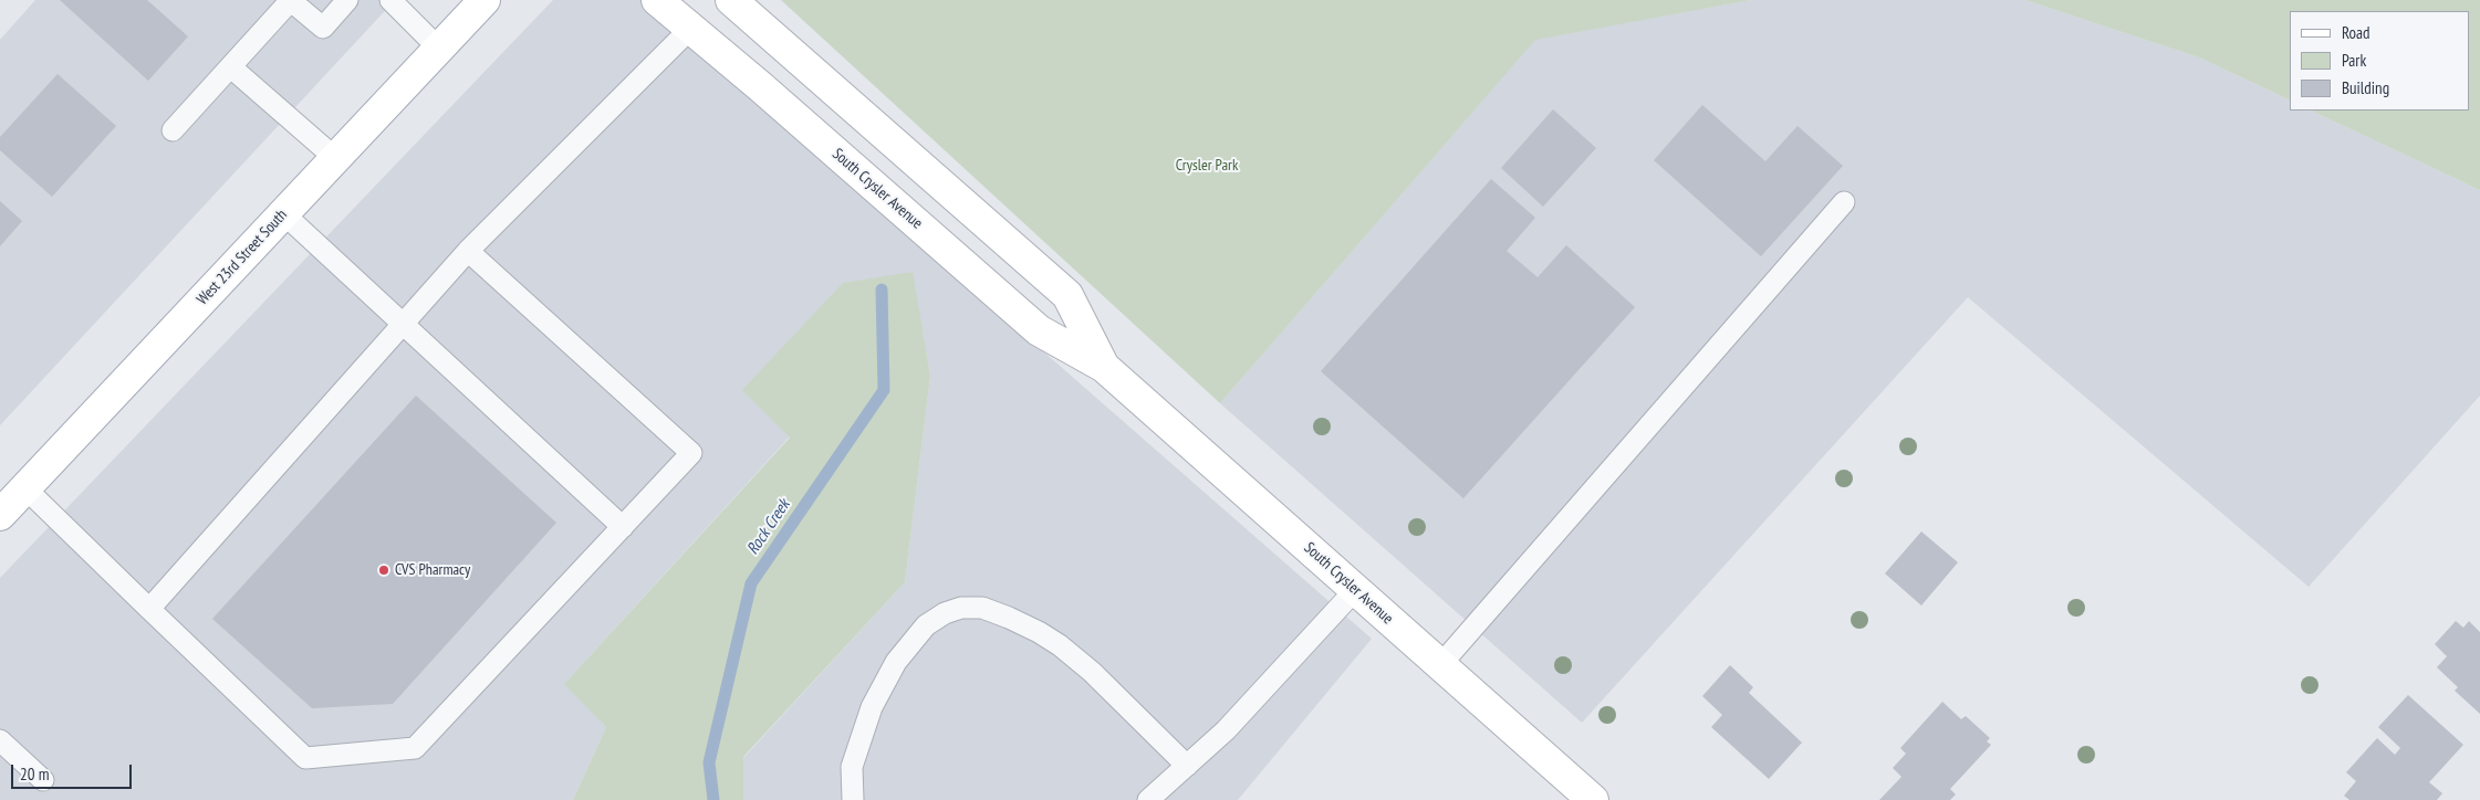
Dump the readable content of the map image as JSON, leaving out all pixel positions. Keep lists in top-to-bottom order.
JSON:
{
  "streets": {
    "main road": ["South Crysler Avenue", "West 23rd Street South"]
  },
  "water": ["Rock Creek"],
  "parks": ["Crysler Park"],
  "places": ["CVS Pharmacy"],
  "legend": ["Road", "Park", "Building"],
  "scale_bar": "20 m"
}
